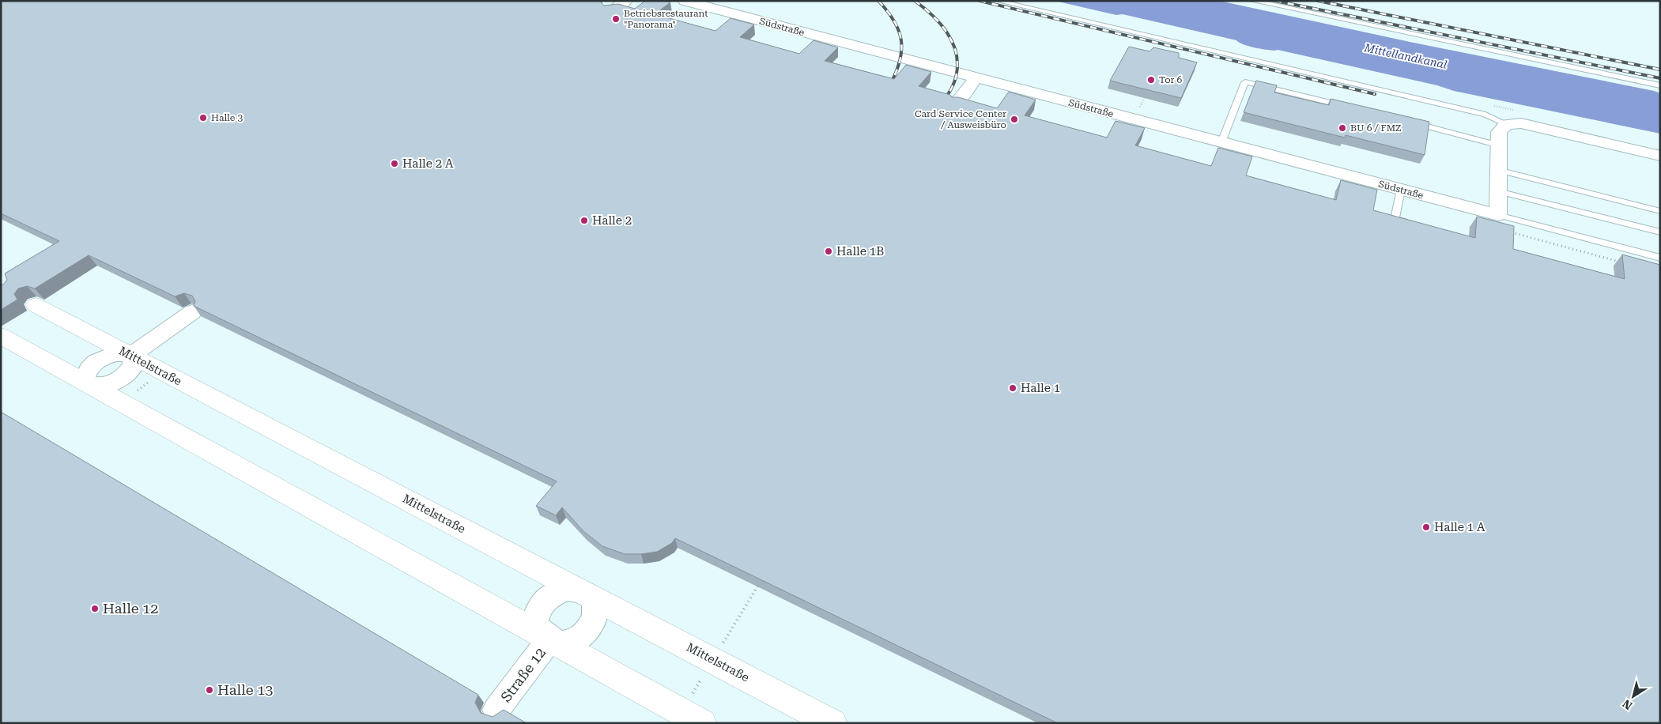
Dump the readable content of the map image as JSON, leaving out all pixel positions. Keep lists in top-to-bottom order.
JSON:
{
  "streets": {
    "street": ["Südstraße", "Mittelstraße", "Straße 12"]
  },
  "crossings": [
    ["Mittelstraße", "Straße 12"]
  ],
  "water": ["Mittellandkanal"],
  "places": [
    "Betriebsrestaurant \"Panorama\"",
    "Tor 6",
    "Halle 3",
    "Card Service Center / Ausweisbüro",
    "BU 6 / FMZ",
    "Halle 2 A",
    "Halle 2",
    "Halle 1B",
    "Halle 1",
    "Halle 1 A",
    "Halle 12",
    "Halle 13"
  ],
  "north": "bottom left"
}
